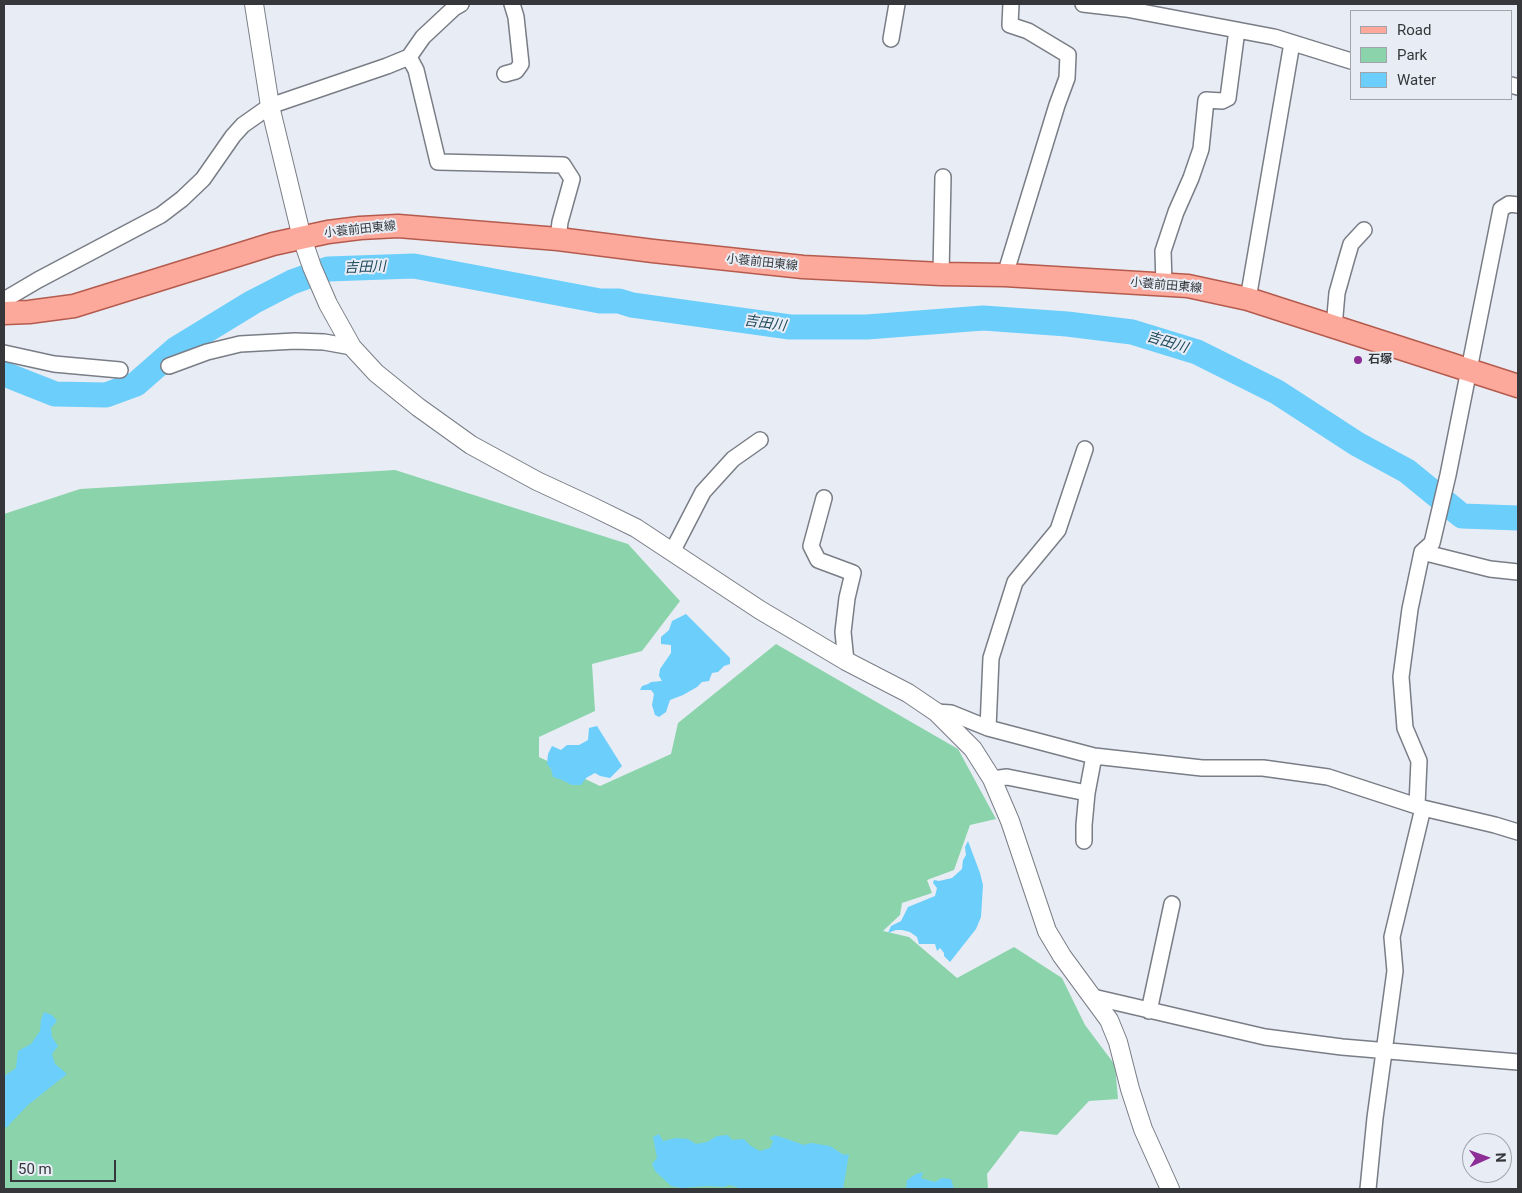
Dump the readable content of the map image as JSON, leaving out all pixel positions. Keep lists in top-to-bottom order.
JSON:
{
  "streets": {
    "main road": ["小蓑前田東線"]
  },
  "water": ["吉田川"],
  "places": ["石塚"],
  "legend": ["Road", "Park", "Water"],
  "scale_bar": "50 m",
  "north": "right"
}
